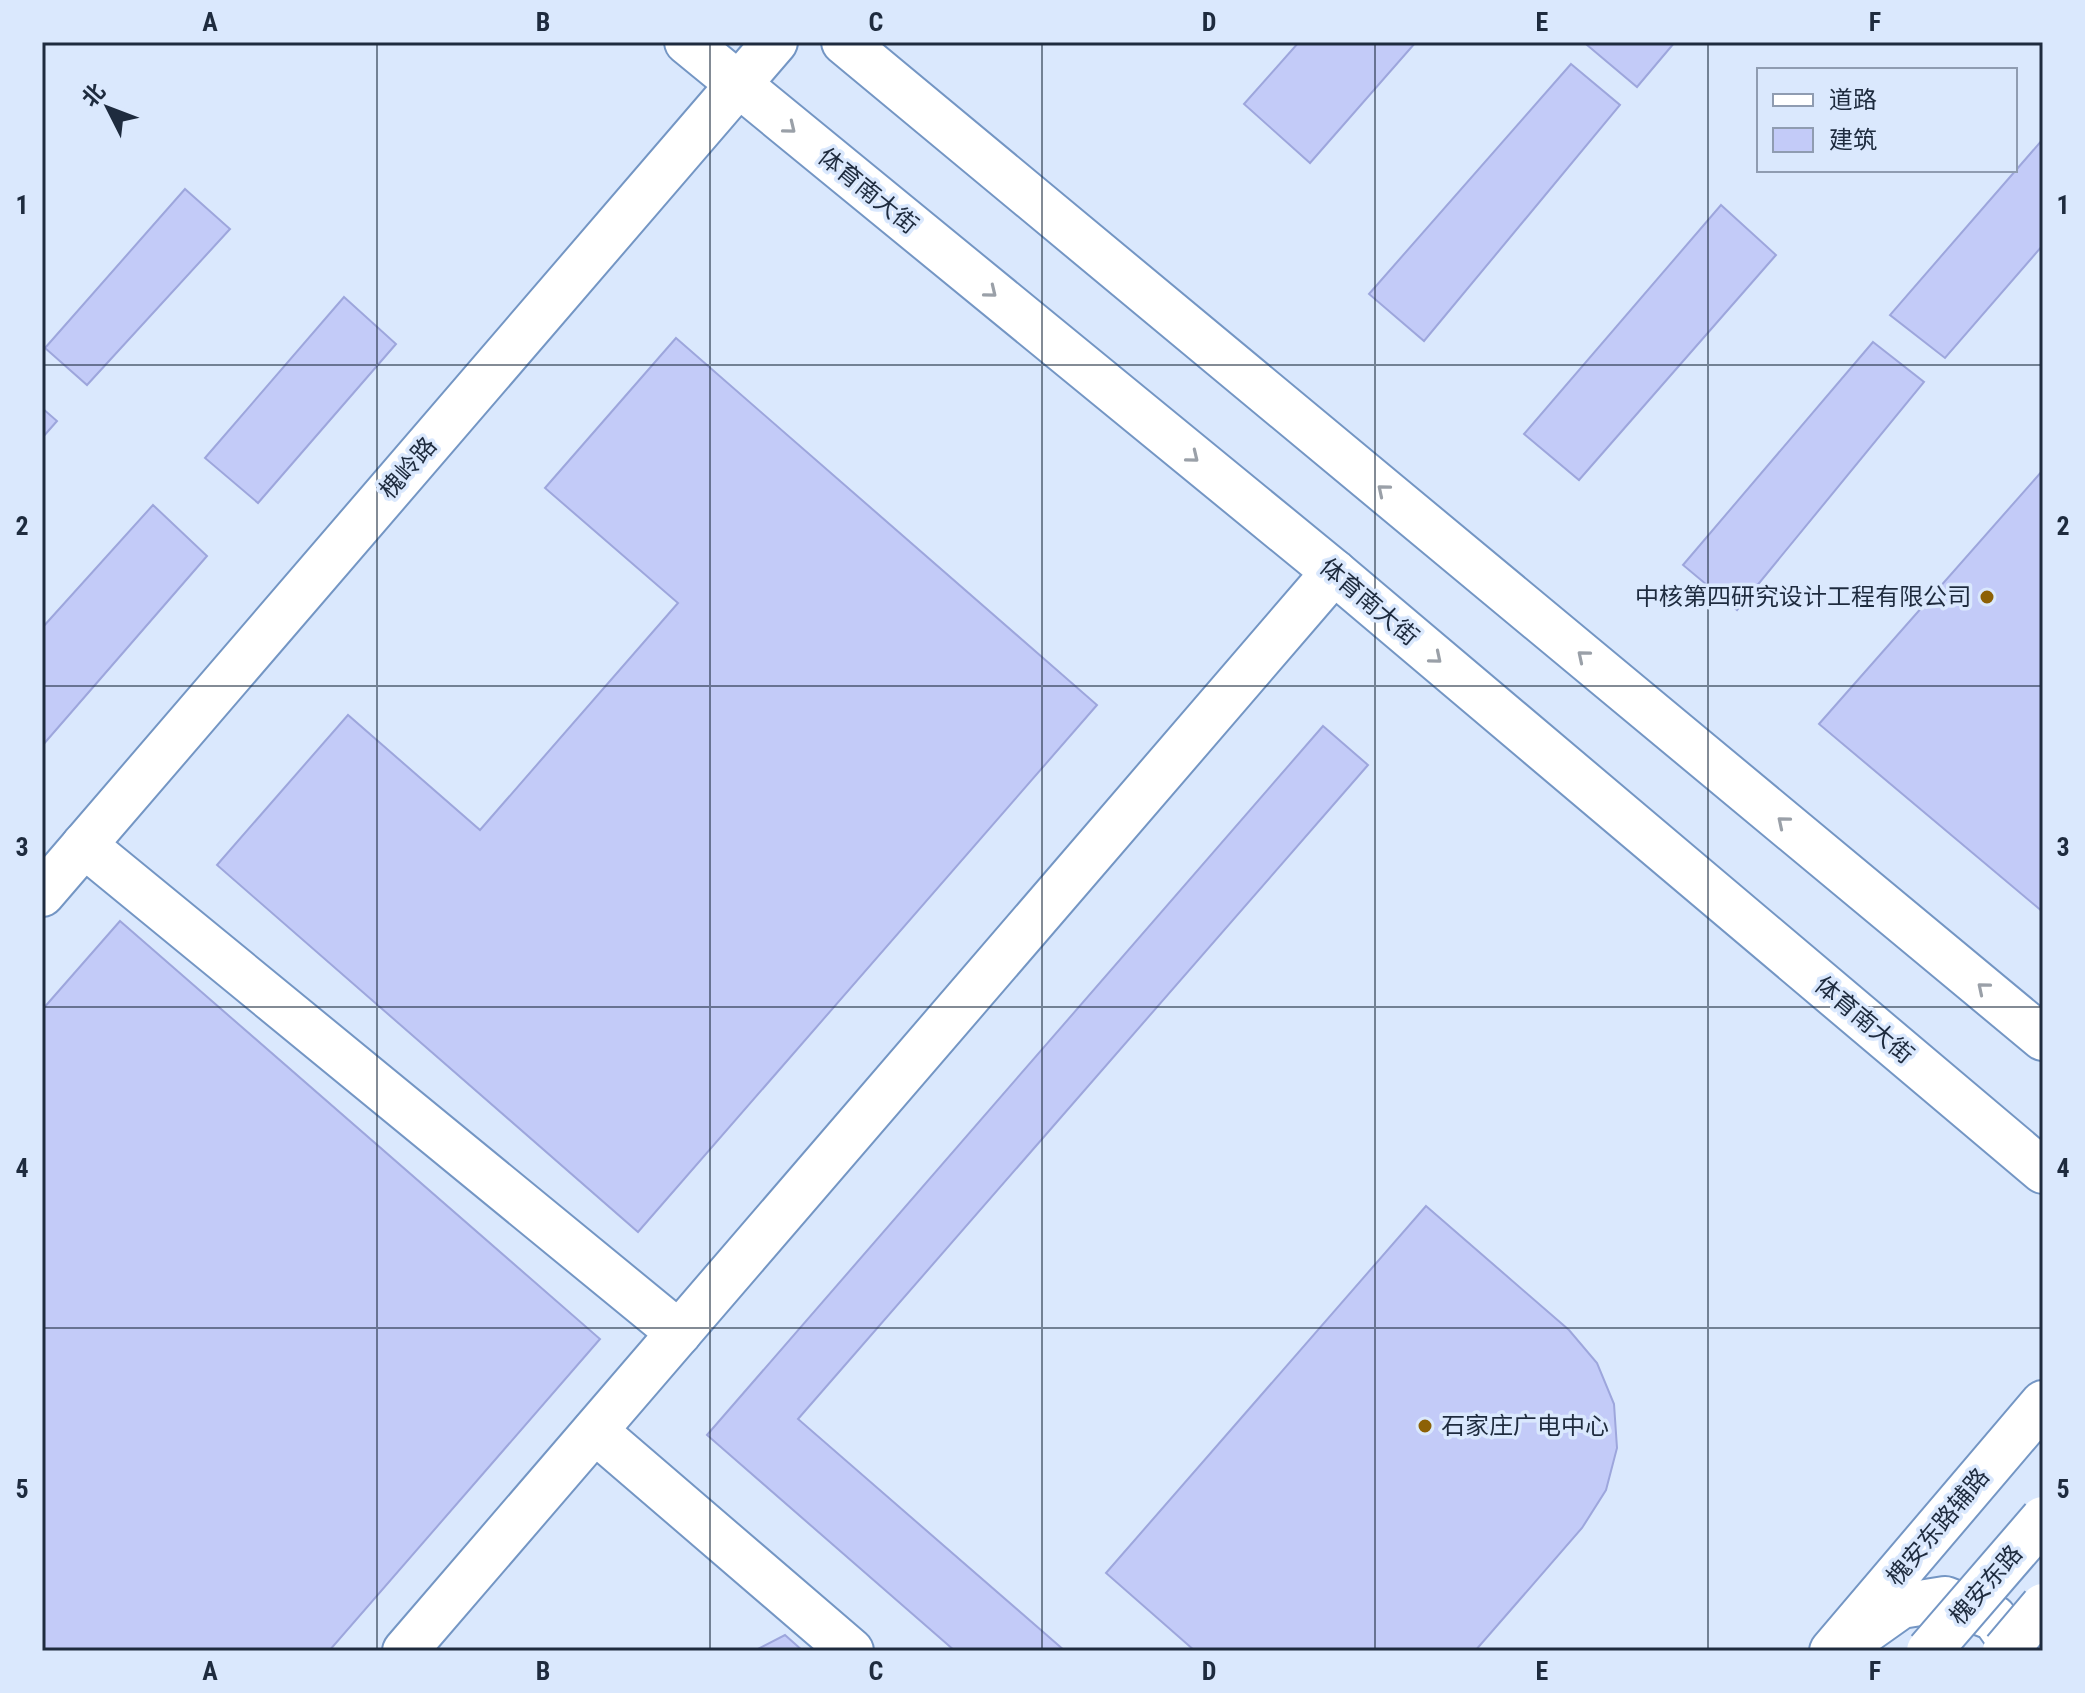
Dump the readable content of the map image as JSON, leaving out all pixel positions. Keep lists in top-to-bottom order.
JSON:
{
  "streets": {
    "main road": [
      "体育南大街",
      "槐岭路",
      "槐安东路辅路",
      "槐安东路"
    ]
  },
  "crossings": [
    ["体育南大街", "槐岭路"]
  ],
  "places": ["中核第四研究设计工程有限公司", "石家庄广电中心"],
  "legend": ["道路", "建筑"],
  "north": "top left",
  "grid": {
    "columns": [
      "A",
      "B",
      "C",
      "D",
      "E",
      "F"
    ],
    "rows": [
      "1",
      "2",
      "3",
      "4",
      "5"
    ]
  }
}
